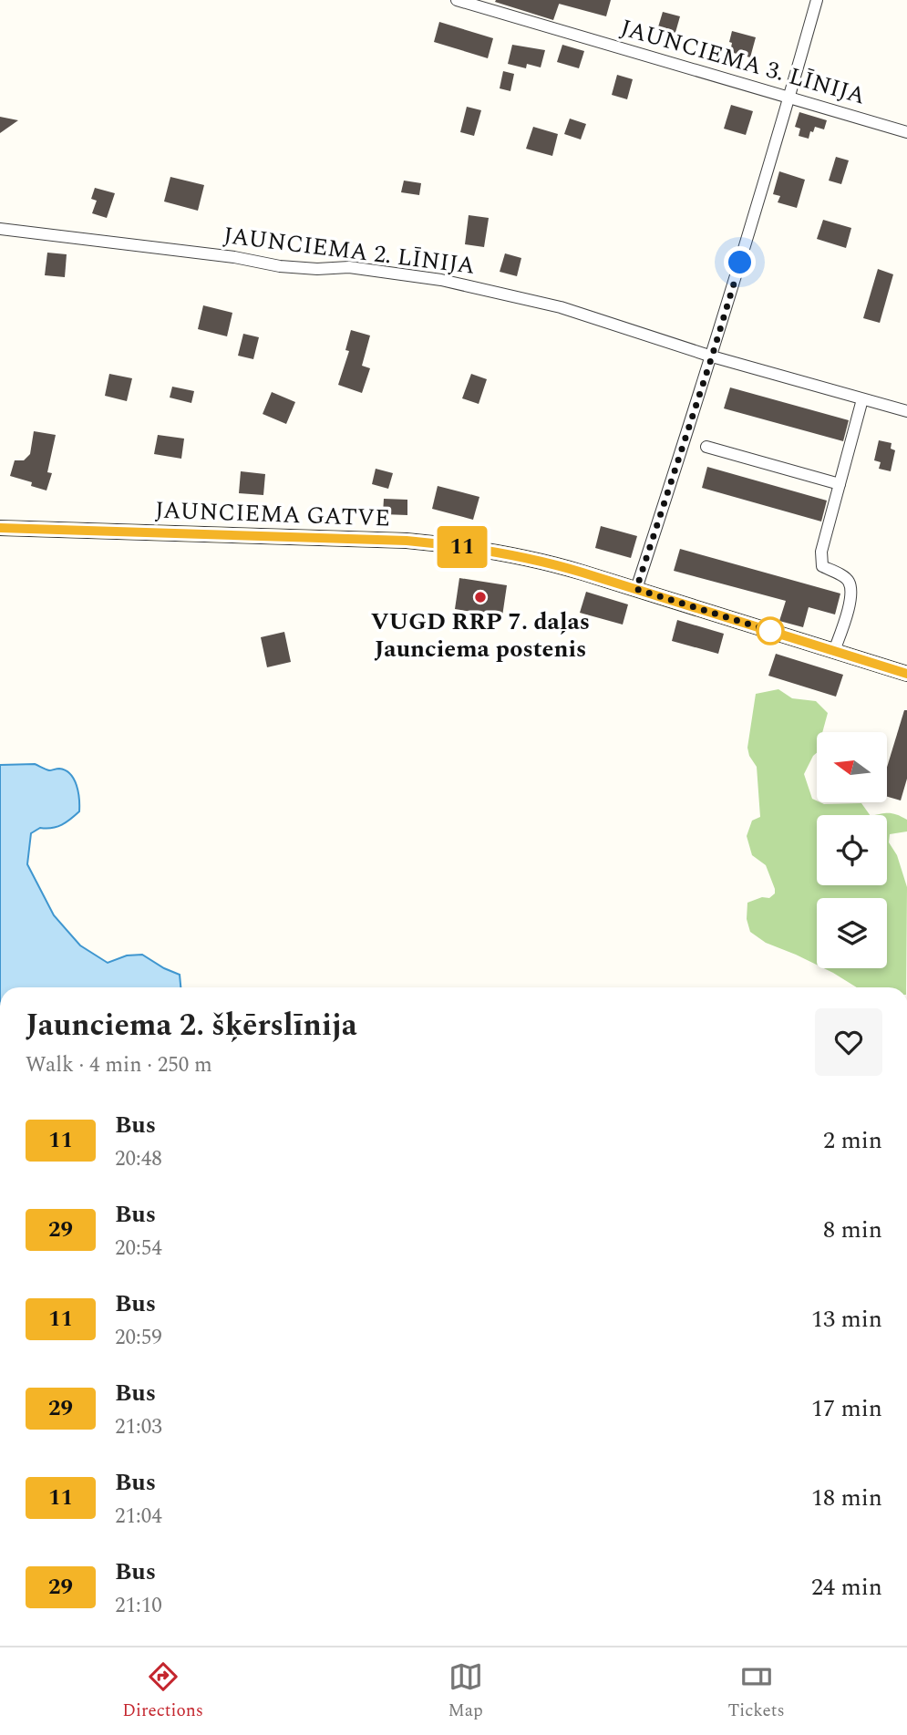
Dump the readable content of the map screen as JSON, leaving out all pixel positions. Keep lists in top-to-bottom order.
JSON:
{
  "streets": {
    "main road": ["JAUNCIEMA GATVE"],
    "street": ["JAUNCIEMA 3. LĪNIJA", "JAUNCIEMA 2. LĪNIJA"]
  },
  "places": ["VUGD RRP 7. daļas Jaunciema postenis"],
  "lines": ["bus line 11"],
  "north": "left",
  "page": {
    "on_map": "11",
    "heading": ["Jaunciema 2. šķērslīnija", "Walk · 4 min · 250 m"],
    "list": [
      {
        "mark": "11",
        "name": "Bus",
        "note": "20:48",
        "value": "2 min"
      },
      {
        "mark": "29",
        "name": "Bus",
        "note": "20:54",
        "value": "8 min"
      },
      {
        "mark": "11",
        "name": "Bus",
        "note": "20:59",
        "value": "13 min"
      },
      {
        "mark": "29",
        "name": "Bus",
        "note": "21:03",
        "value": "17 min"
      },
      {
        "mark": "11",
        "name": "Bus",
        "note": "21:04",
        "value": "18 min"
      },
      {
        "mark": "29",
        "name": "Bus",
        "note": "21:10",
        "value": "24 min"
      }
    ],
    "tabs": ["Directions", "Map", "Tickets"]
  }
}
